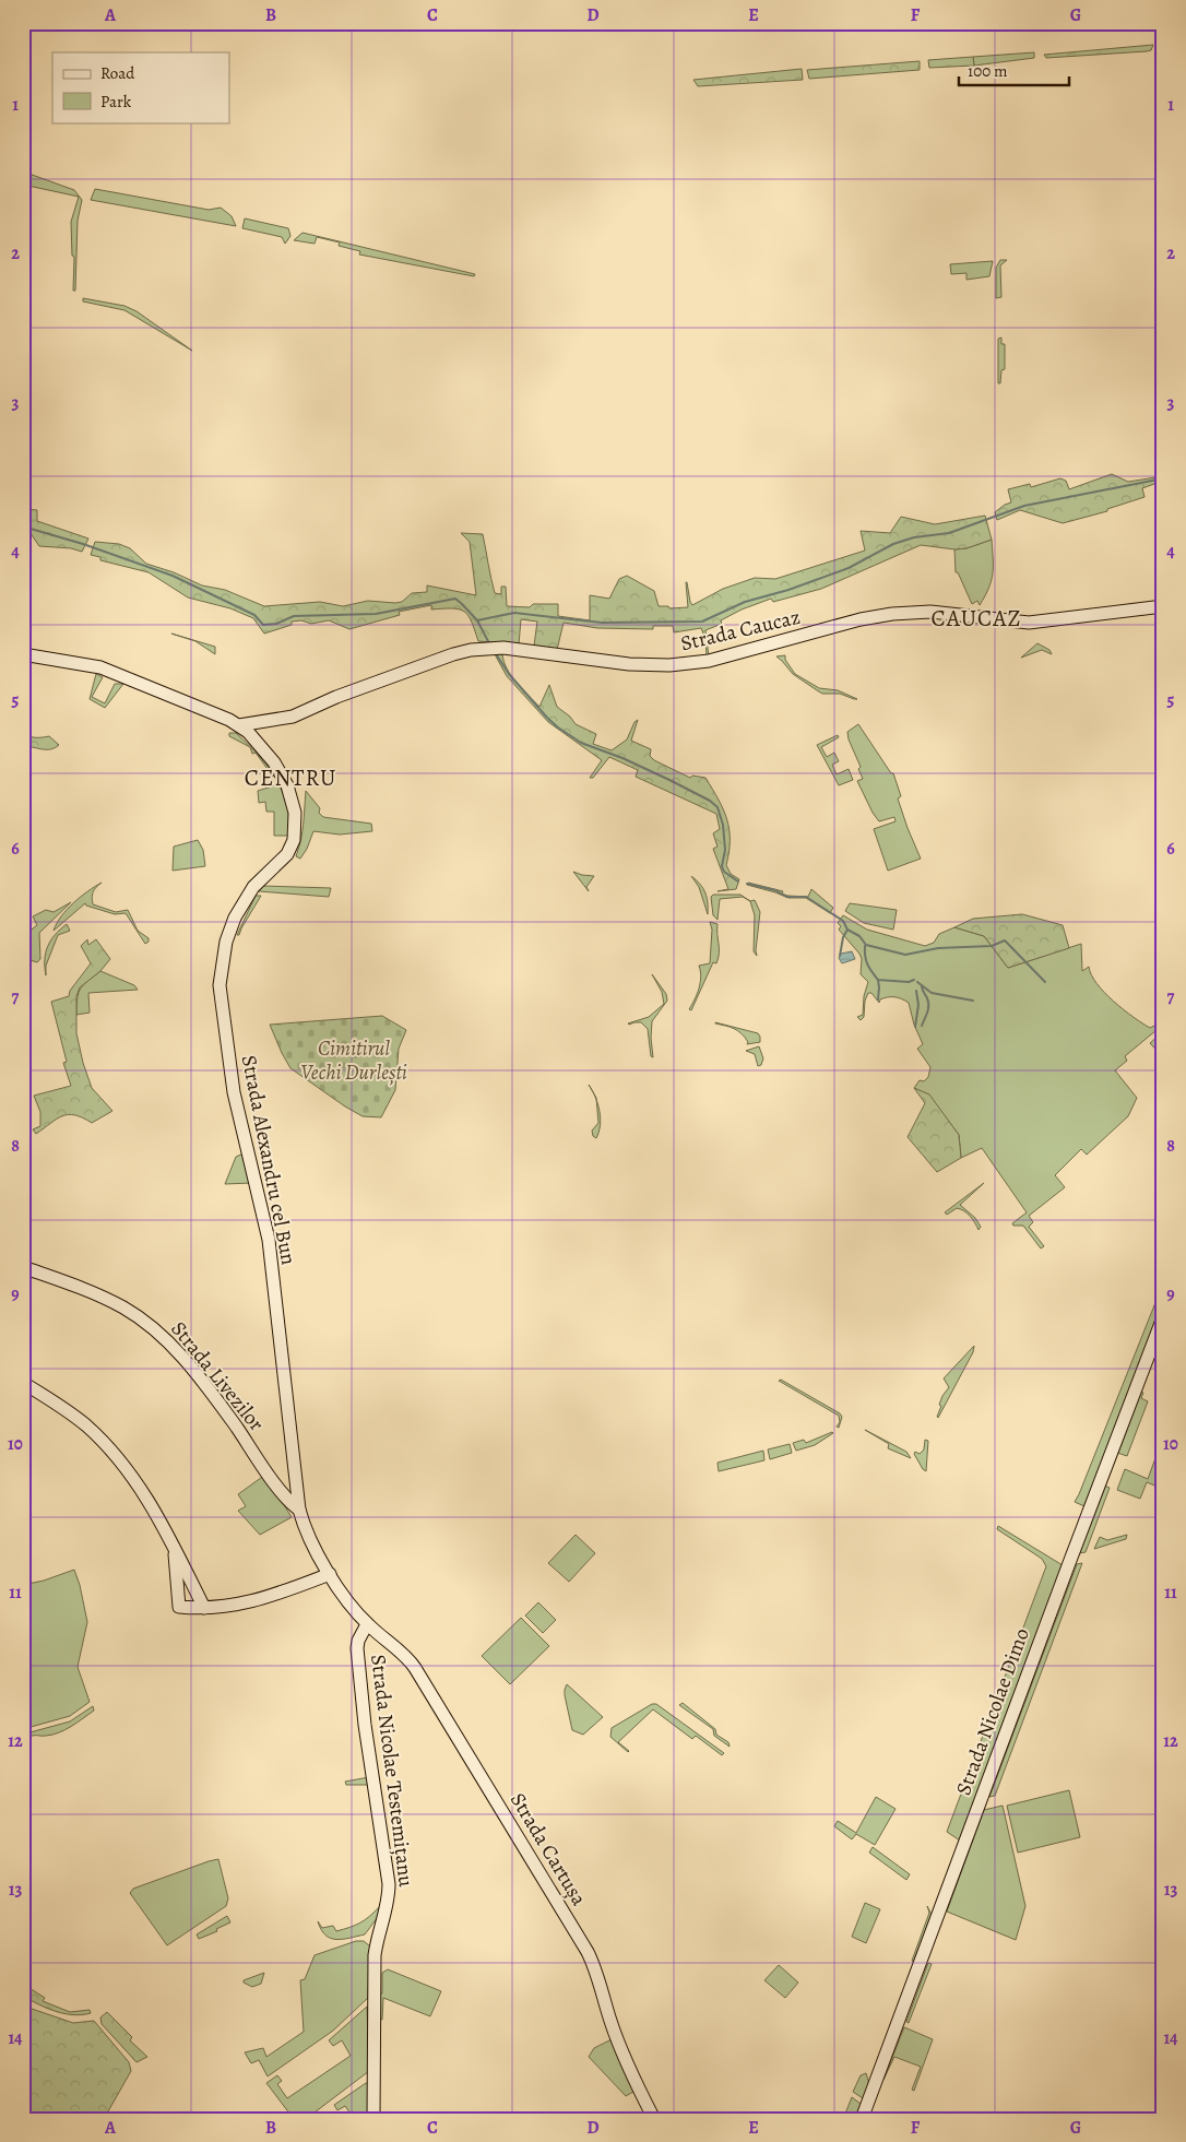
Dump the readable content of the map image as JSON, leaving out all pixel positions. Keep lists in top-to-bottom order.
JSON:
{
  "streets": {
    "street": [
      "Strada Caucaz",
      "Strada Alexandru cel Bun",
      "Strada Livezilor",
      "Strada Nicolae Dimo",
      "Strada Nicolae Testemițanu",
      "Strada Cartușa"
    ]
  },
  "crossings": [
    ["Strada Caucaz", "Strada Alexandru cel Bun"],
    ["Strada Alexandru cel Bun", "Strada Livezilor"],
    ["Strada Alexandru cel Bun", "Strada Nicolae Testemițanu"],
    ["Strada Alexandru cel Bun", "Strada Cartușa"],
    ["Strada Nicolae Testemițanu", "Strada Cartușa"]
  ],
  "districts": ["CAUCAZ", "CENTRU"],
  "parks": ["Cimitirul Vechi Durlești"],
  "legend": ["Road", "Park"],
  "scale_bar": "100 m",
  "grid": {
    "columns": [
      "A",
      "B",
      "C",
      "D",
      "E",
      "F",
      "G"
    ],
    "rows": [
      "1",
      "2",
      "3",
      "4",
      "5",
      "6",
      "7",
      "8",
      "9",
      "10",
      "11",
      "12",
      "13",
      "14"
    ]
  }
}
